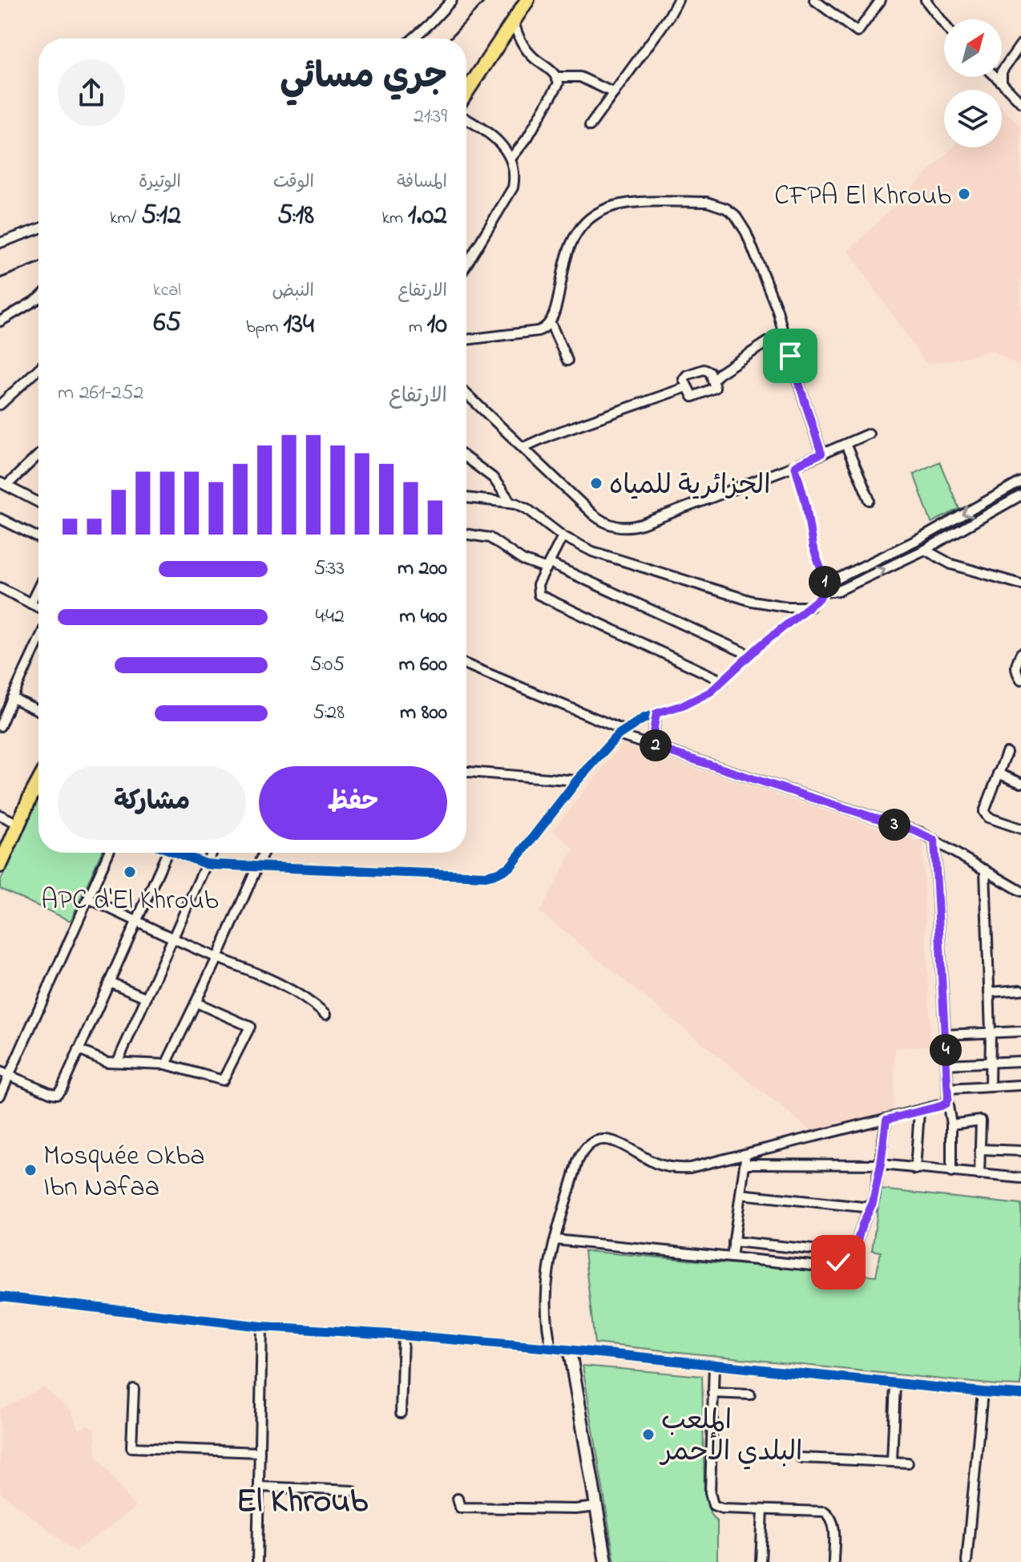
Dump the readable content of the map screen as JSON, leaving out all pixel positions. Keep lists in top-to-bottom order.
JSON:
{
  "districts": ["El Khroub"],
  "places": [
    "CFPA El Khroub",
    "الجزائرية للمياه",
    "APC d'El Khroub",
    "Mosquée Okba Ibn Nafaa",
    "الملعب البلدي الأحمر"
  ],
  "north": "top right",
  "page": {
    "heading": ["جري مسائي", "21:39"],
    "stats": [
      ["المسافة", "1.02 km"],
      ["الوقت", "5:18"],
      ["الوتيرة", "5:12 /km"],
      ["الارتفاع", "10 m"],
      ["النبض", "134 bpm"],
      ["kcal", "65"]
    ],
    "chart": ["الارتفاع", "252–261 m"],
    "list": [
      {
        "name": "200 m",
        "note": "5:33"
      },
      {
        "name": "400 m",
        "note": "4:42"
      },
      {
        "name": "600 m",
        "note": "5:05"
      },
      {
        "name": "800 m",
        "note": "5:28"
      }
    ],
    "pins": [
      "1",
      "2",
      "3",
      "4"
    ],
    "buttons": ["حفظ", "مشاركة"]
  }
}
